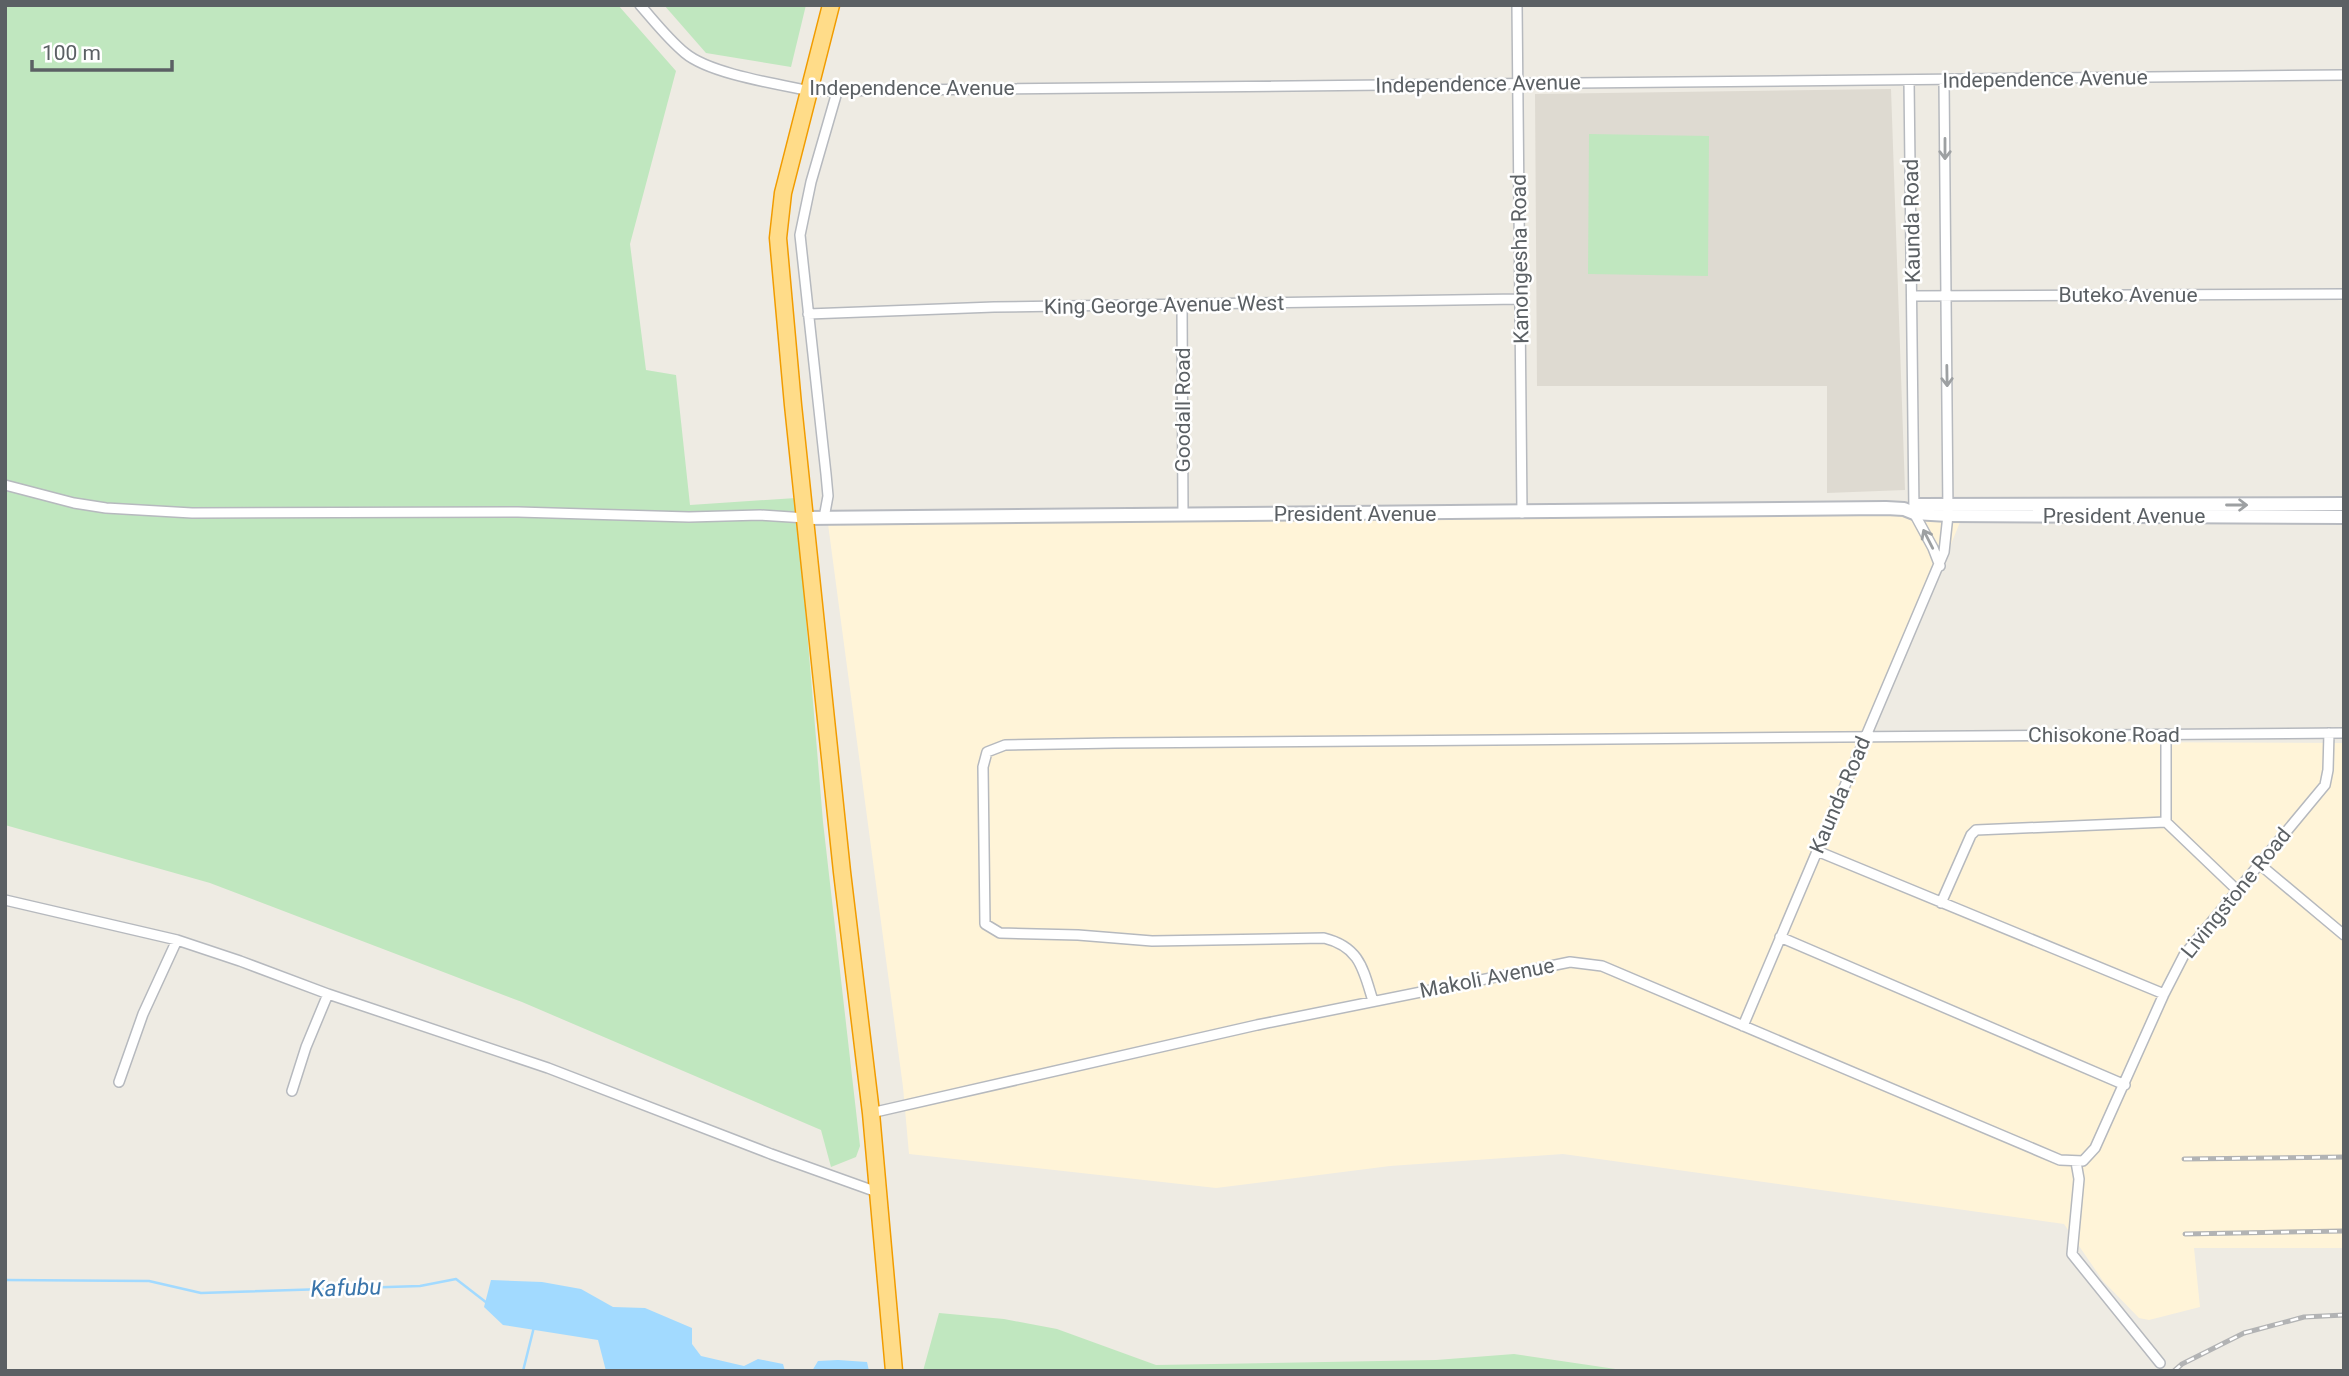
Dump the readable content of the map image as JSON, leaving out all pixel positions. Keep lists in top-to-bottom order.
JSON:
{
  "streets": {
    "main road": ["President Avenue"],
    "street": [
      "Independence Avenue",
      "Kaunda Road",
      "Kanongesha Road",
      "Buteko Avenue",
      "King George Avenue West",
      "Goodall Road",
      "Chisokone Road",
      "Livingstone Road",
      "Makoli Avenue"
    ]
  },
  "crossings": [
    ["Independence Avenue", "Kaunda Road"],
    ["Independence Avenue", "Kanongesha Road"],
    ["Kaunda Road", "Buteko Avenue"],
    ["Kaunda Road", "President Avenue"],
    ["Kaunda Road", "Chisokone Road"],
    ["Kaunda Road", "Makoli Avenue"],
    ["Kanongesha Road", "King George Avenue West"],
    ["Kanongesha Road", "President Avenue"],
    ["King George Avenue West", "Goodall Road"],
    ["Goodall Road", "President Avenue"],
    ["Chisokone Road", "Livingstone Road"],
    ["Chisokone Road", "Makoli Avenue"],
    ["Livingstone Road", "Makoli Avenue"]
  ],
  "water": ["Kafubu"],
  "scale_bar": "100 m"
}
